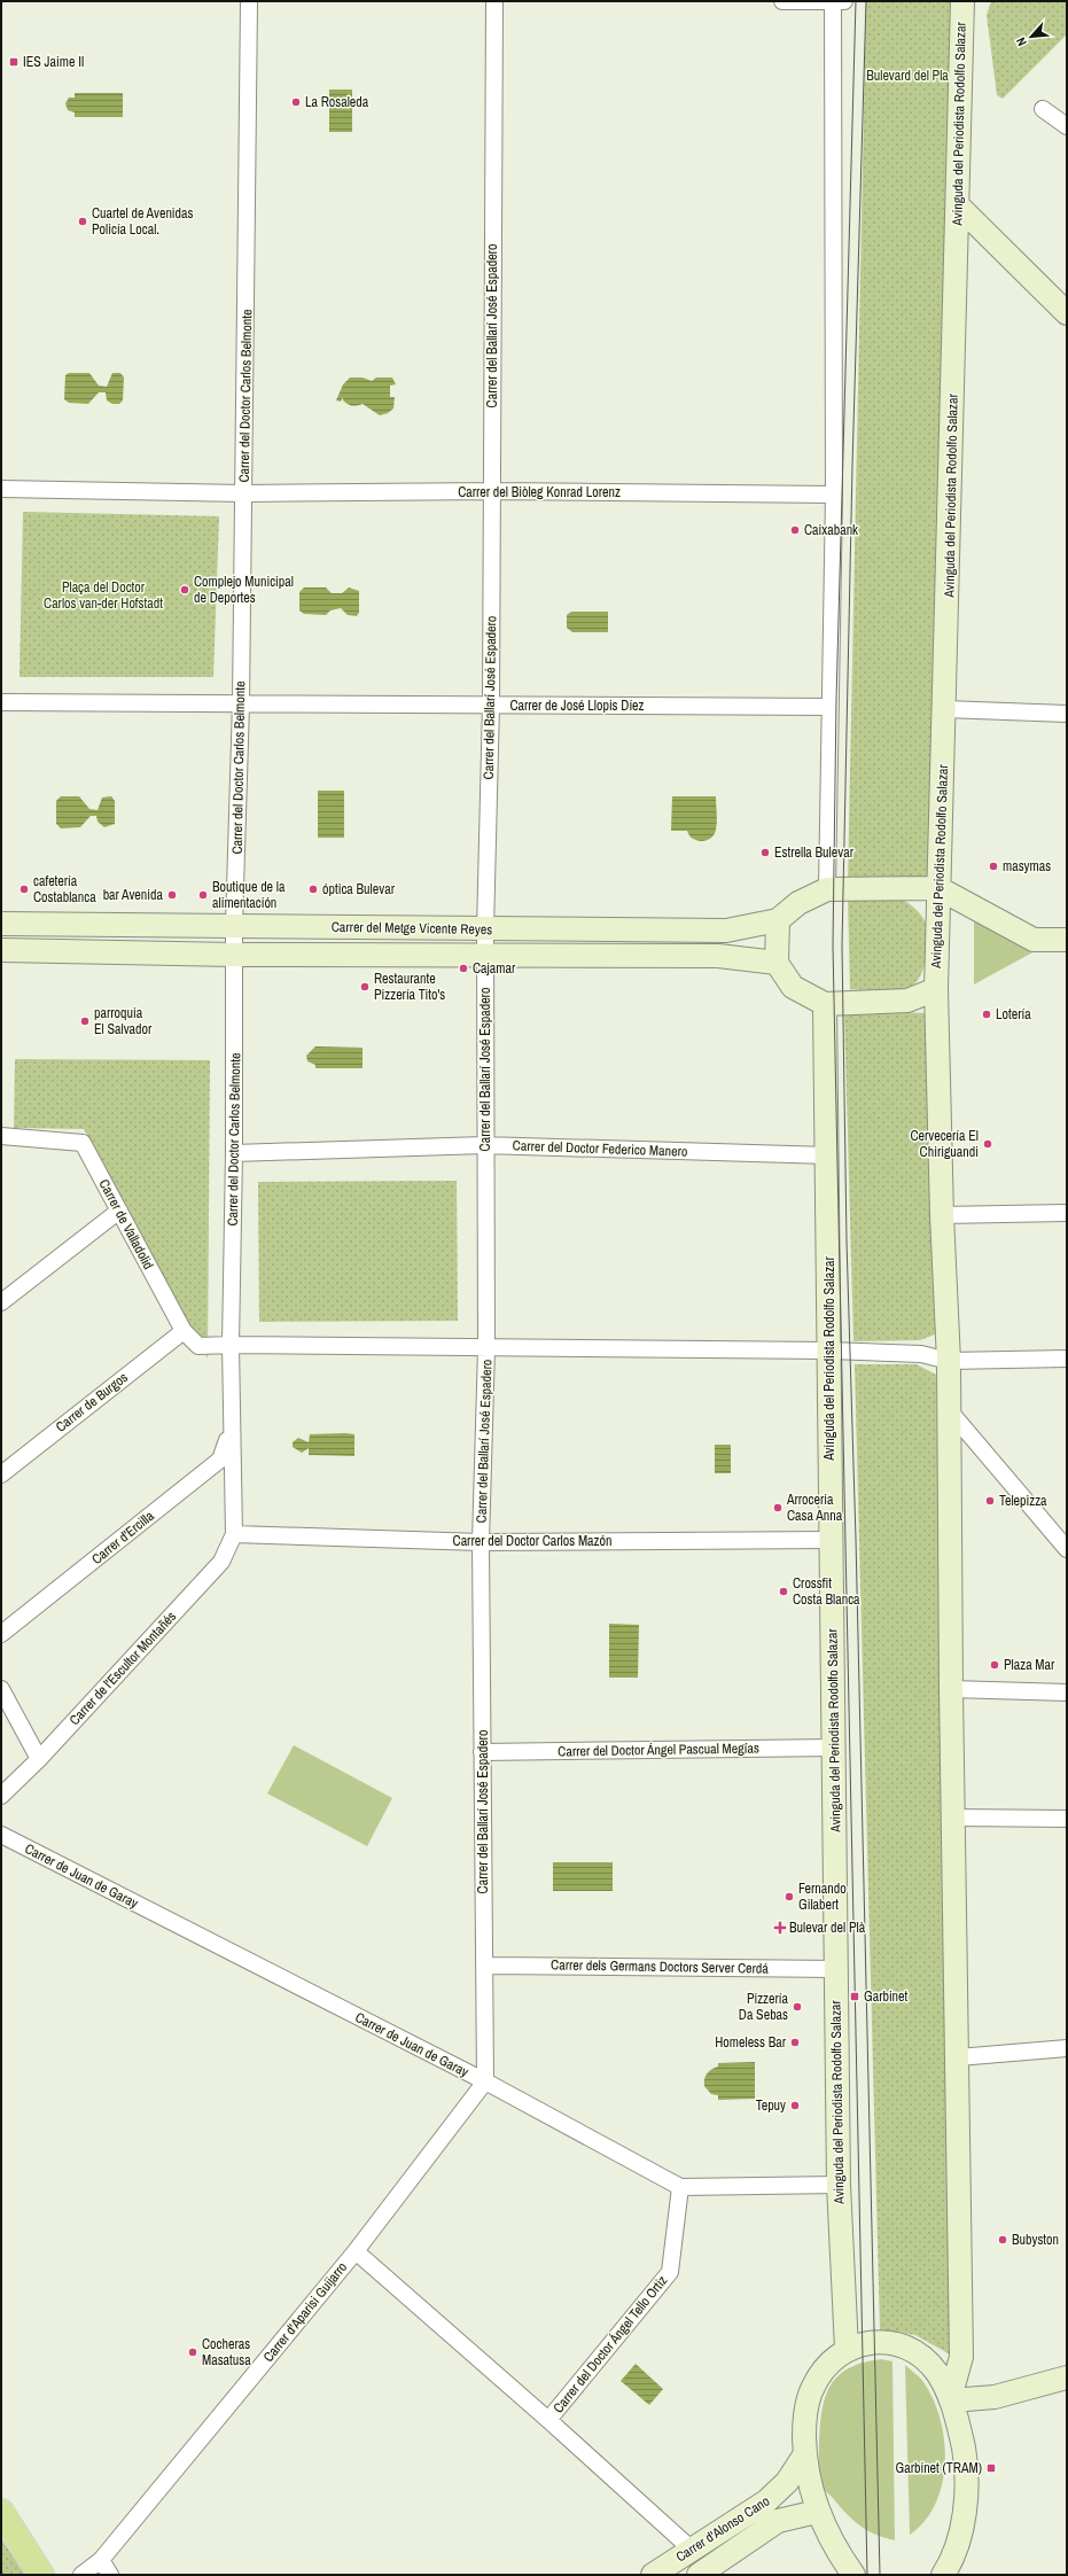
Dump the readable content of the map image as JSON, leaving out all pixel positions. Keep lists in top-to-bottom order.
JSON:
{
  "streets": {
    "street": [
      "Avinguda del Periodista Rodolfo Salazar",
      "Carrer del Ballarí José Espadero",
      "Carrer del Doctor Carlos Belmonte",
      "Carrer del Biòleg Konrad Lorenz",
      "Carrer de José Llopis Díez",
      "Carrer del Metge Vicente Reyes",
      "Carrer del Doctor Federico Manero",
      "Carrer de Valladolid",
      "Carrer de Burgos",
      "Carrer d'Ercilla",
      "Carrer del Doctor Carlos Mazón",
      "Carrer de l'Escultor Montañés",
      "Carrer del Doctor Ángel Pascual Megías",
      "Carrer de Juan de Garay",
      "Carrer dels Germans Doctors Server Cerdá",
      "Carrer d'Aparisi Guijarro",
      "Carrer del Doctor Ángel Tello Ortiz",
      "Carrer d'Alonso Cano"
    ]
  },
  "crossings": [
    ["Avinguda del Periodista Rodolfo Salazar", "Carrer del Metge Vicente Reyes"],
    ["Avinguda del Periodista Rodolfo Salazar", "Carrer del Doctor Federico Manero"],
    ["Avinguda del Periodista Rodolfo Salazar", "Carrer de Valladolid"],
    ["Avinguda del Periodista Rodolfo Salazar", "Carrer del Doctor Carlos Mazón"],
    ["Avinguda del Periodista Rodolfo Salazar", "Carrer del Doctor Ángel Pascual Megías"],
    ["Avinguda del Periodista Rodolfo Salazar", "Carrer de Juan de Garay"],
    ["Avinguda del Periodista Rodolfo Salazar", "Carrer dels Germans Doctors Server Cerdá"],
    ["Carrer del Ballarí José Espadero", "Carrer del Biòleg Konrad Lorenz"],
    ["Carrer del Ballarí José Espadero", "Carrer de José Llopis Díez"],
    ["Carrer del Ballarí José Espadero", "Carrer del Metge Vicente Reyes"],
    ["Carrer del Ballarí José Espadero", "Carrer del Doctor Federico Manero"],
    ["Carrer del Ballarí José Espadero", "Carrer de Valladolid"],
    ["Carrer del Ballarí José Espadero", "Carrer del Doctor Carlos Mazón"],
    ["Carrer del Ballarí José Espadero", "Carrer del Doctor Ángel Pascual Megías"],
    ["Carrer del Ballarí José Espadero", "Carrer de Juan de Garay"],
    ["Carrer del Ballarí José Espadero", "Carrer dels Germans Doctors Server Cerdá"],
    ["Carrer del Ballarí José Espadero", "Carrer d'Aparisi Guijarro"],
    ["Carrer del Doctor Carlos Belmonte", "Carrer del Biòleg Konrad Lorenz"],
    ["Carrer del Doctor Carlos Belmonte", "Carrer de José Llopis Díez"],
    ["Carrer del Doctor Carlos Belmonte", "Carrer del Metge Vicente Reyes"],
    ["Carrer del Doctor Carlos Belmonte", "Carrer del Doctor Federico Manero"],
    ["Carrer del Doctor Carlos Belmonte", "Carrer de Valladolid"],
    ["Carrer del Doctor Carlos Belmonte", "Carrer d'Ercilla"],
    ["Carrer del Doctor Carlos Belmonte", "Carrer del Doctor Carlos Mazón"],
    ["Carrer del Doctor Carlos Belmonte", "Carrer de l'Escultor Montañés"],
    ["Carrer de Valladolid", "Carrer de Burgos"],
    ["Carrer del Doctor Carlos Mazón", "Carrer de l'Escultor Montañés"],
    ["Carrer de Juan de Garay", "Carrer d'Aparisi Guijarro"],
    ["Carrer de Juan de Garay", "Carrer del Doctor Ángel Tello Ortiz"],
    ["Carrer d'Aparisi Guijarro", "Carrer del Doctor Ángel Tello Ortiz"],
    ["Carrer del Doctor Ángel Tello Ortiz", "Carrer d'Alonso Cano"]
  ],
  "parks": ["Bulevard del Pla", "Plaça del Doctor Carlos van-der Hofstadt"],
  "places": {
    "transit": ["IES Jaime II", "Garbinet", "Garbinet (TRAM)"],
    "other": [
      "La Rosaleda",
      "Cuartel de Avenidas Policía Local.",
      "Caixabank",
      "Complejo Municipal de Deportes",
      "Estrella Bulevar",
      "masymas",
      "cafetería Costablanca",
      "óptica Bulevar",
      "bar Avenida",
      "Boutique de la alimentación",
      "Cajamar",
      "Restaurante Pizzería Tito's",
      "Lotería",
      "parroquia El Salvador",
      "Cervecería El Chiriguandi",
      "Telepizza",
      "Arroceria Casa Anna",
      "Crossfit Costa Blanca",
      "Plaza Mar",
      "Fernando Gilabert",
      "Pizzería Da Sebas",
      "Homeless Bar",
      "Tepuy",
      "Bubyston",
      "Cocheras Masatusa"
    ],
    "health": ["Bulevar del Plà"]
  },
  "north": "bottom left"
}
